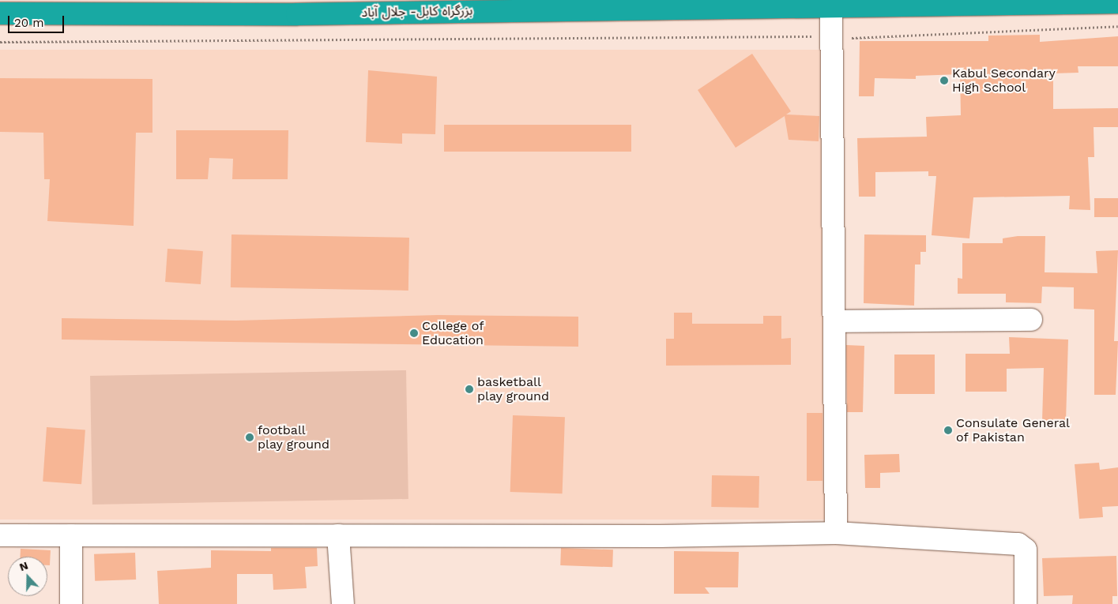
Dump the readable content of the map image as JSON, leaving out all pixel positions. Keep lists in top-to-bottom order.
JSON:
{
  "streets": {
    "highway": ["بزرگراه کابل- جلال آباد"]
  },
  "places": [
    "Kabul Secondary High School",
    "College of Education",
    "basketball play ground",
    "Consulate General of Pakistan",
    "football play ground"
  ],
  "scale_bar": "20 m",
  "north": "top"
}
